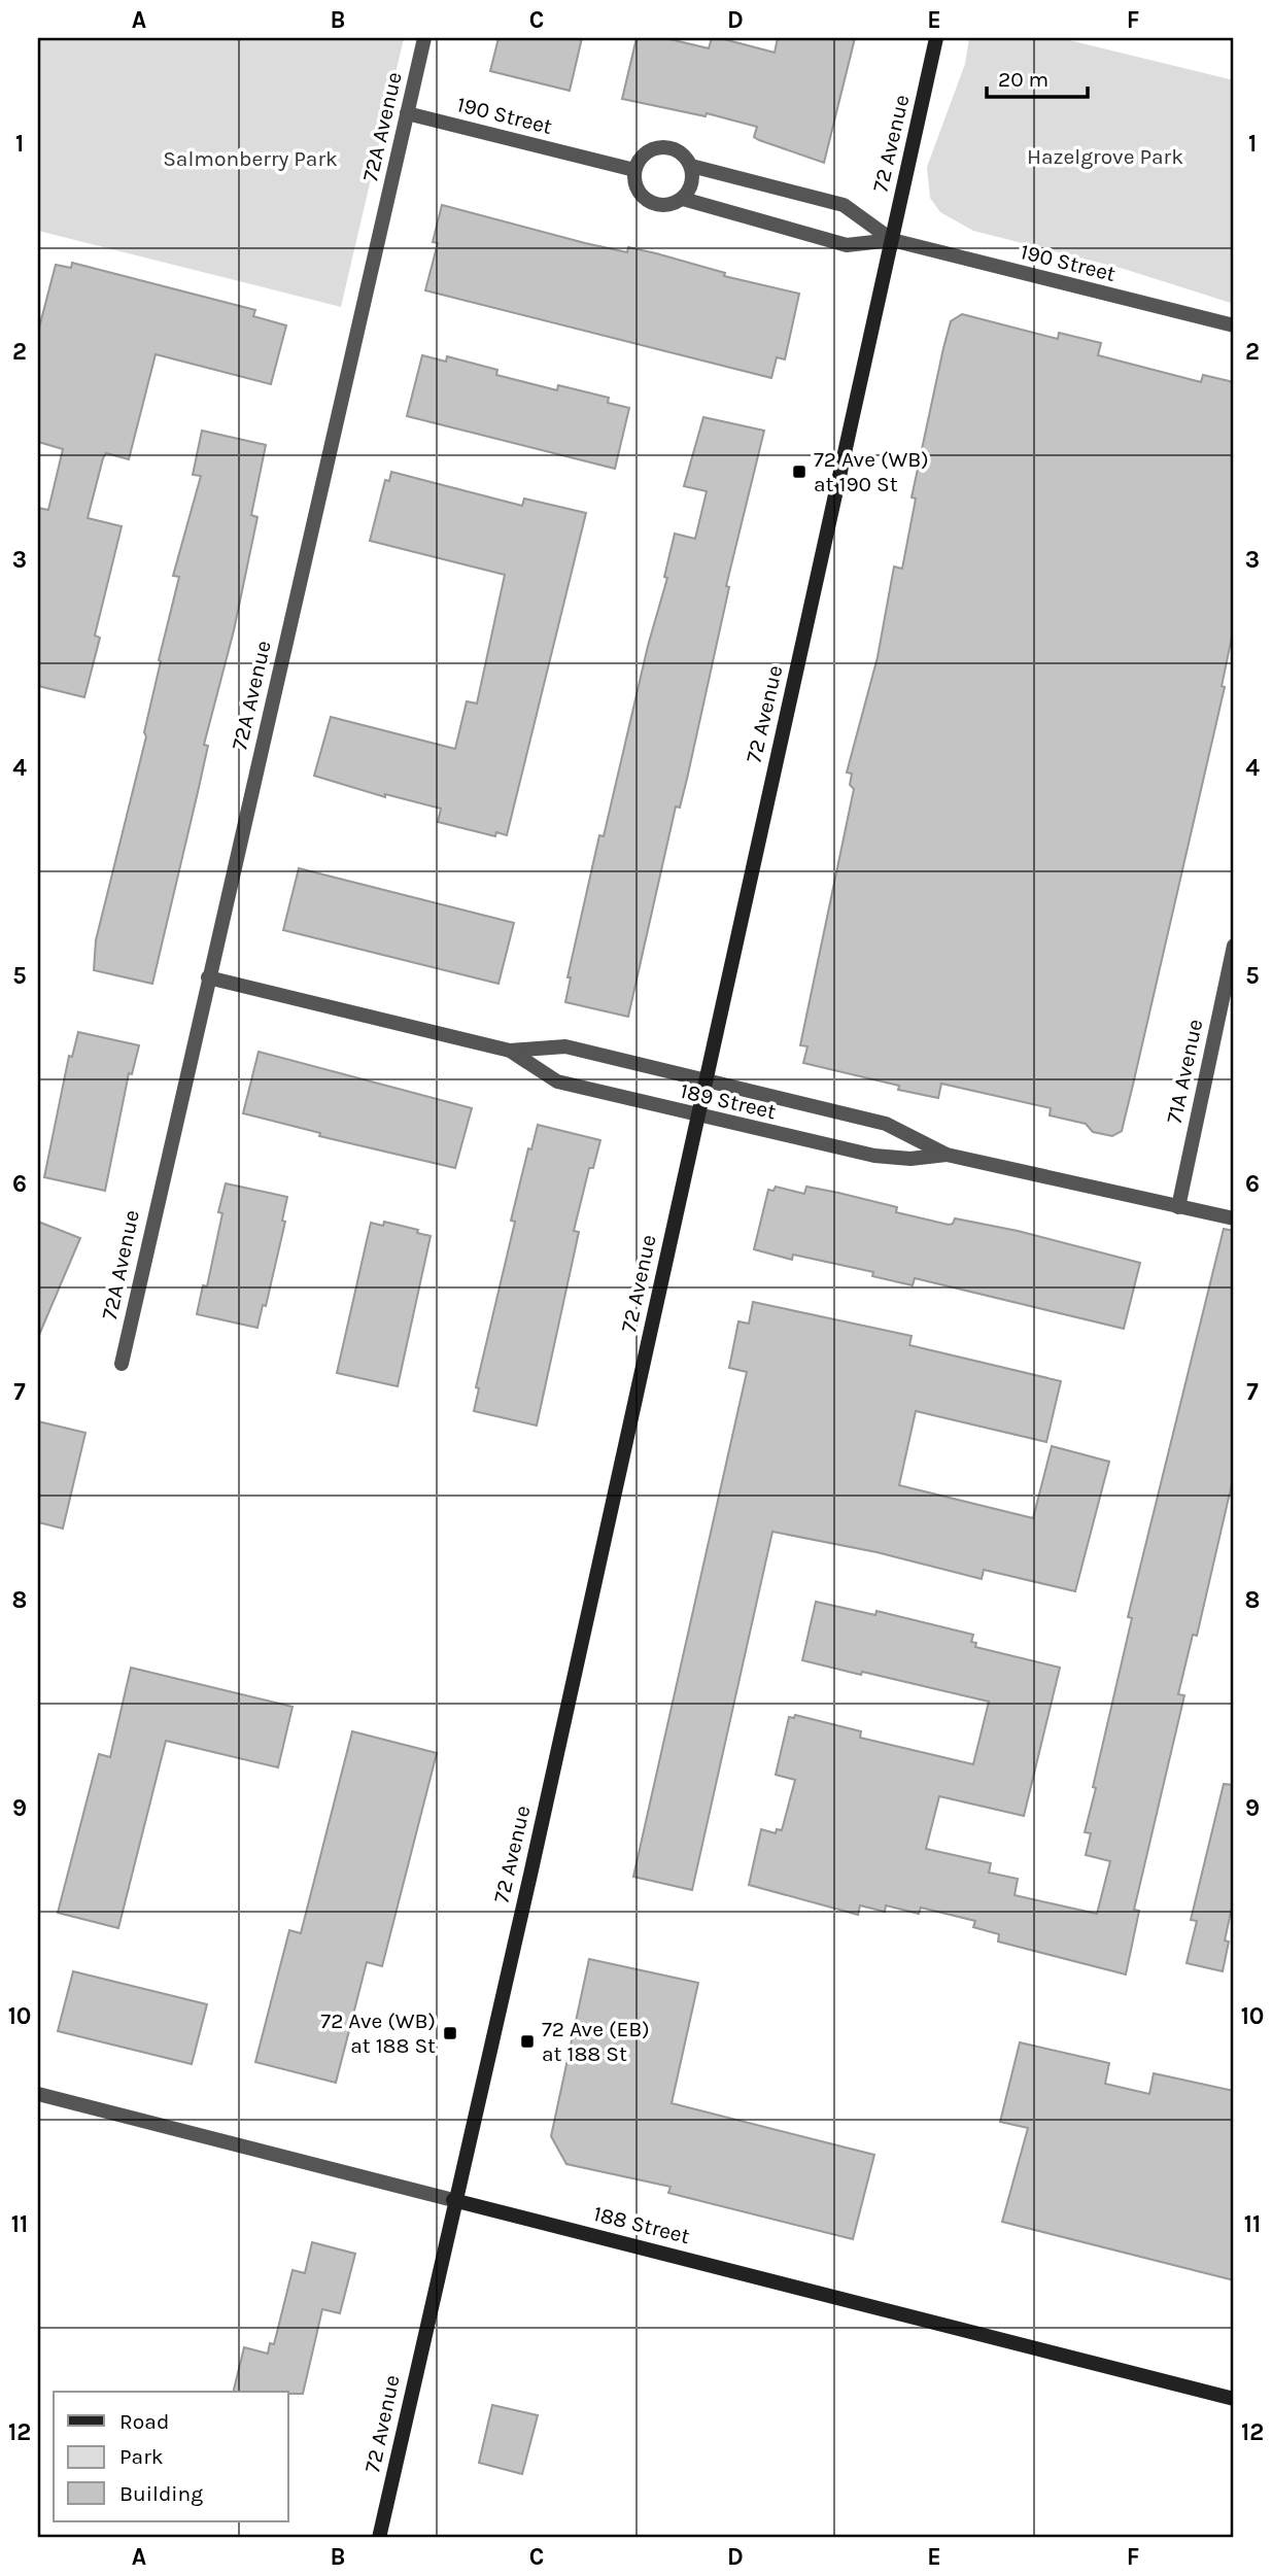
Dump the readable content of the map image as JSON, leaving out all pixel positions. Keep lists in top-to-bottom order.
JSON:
{
  "streets": {
    "main road": ["72 Avenue", "188 Street"],
    "street": [
      "190 Street",
      "72A Avenue",
      "71A Avenue",
      "189 Street"
    ]
  },
  "crossings": [
    ["190 Street", "72A Avenue"],
    ["190 Street", "72 Avenue"],
    ["72A Avenue", "189 Street"],
    ["72 Avenue", "189 Street"],
    ["72 Avenue", "188 Street"],
    ["71A Avenue", "189 Street"]
  ],
  "parks": ["Hazelgrove Park", "Salmonberry Park"],
  "places": {
    "transit": ["72 Ave (WB) at 190 St", "72 Ave (WB) at 188 St", "72 Ave (EB) at 188 St"]
  },
  "legend": ["Road", "Park", "Building"],
  "scale_bar": "20 m",
  "grid": {
    "columns": [
      "A",
      "B",
      "C",
      "D",
      "E",
      "F"
    ],
    "rows": [
      "1",
      "2",
      "3",
      "4",
      "5",
      "6",
      "7",
      "8",
      "9",
      "10",
      "11",
      "12"
    ]
  }
}
